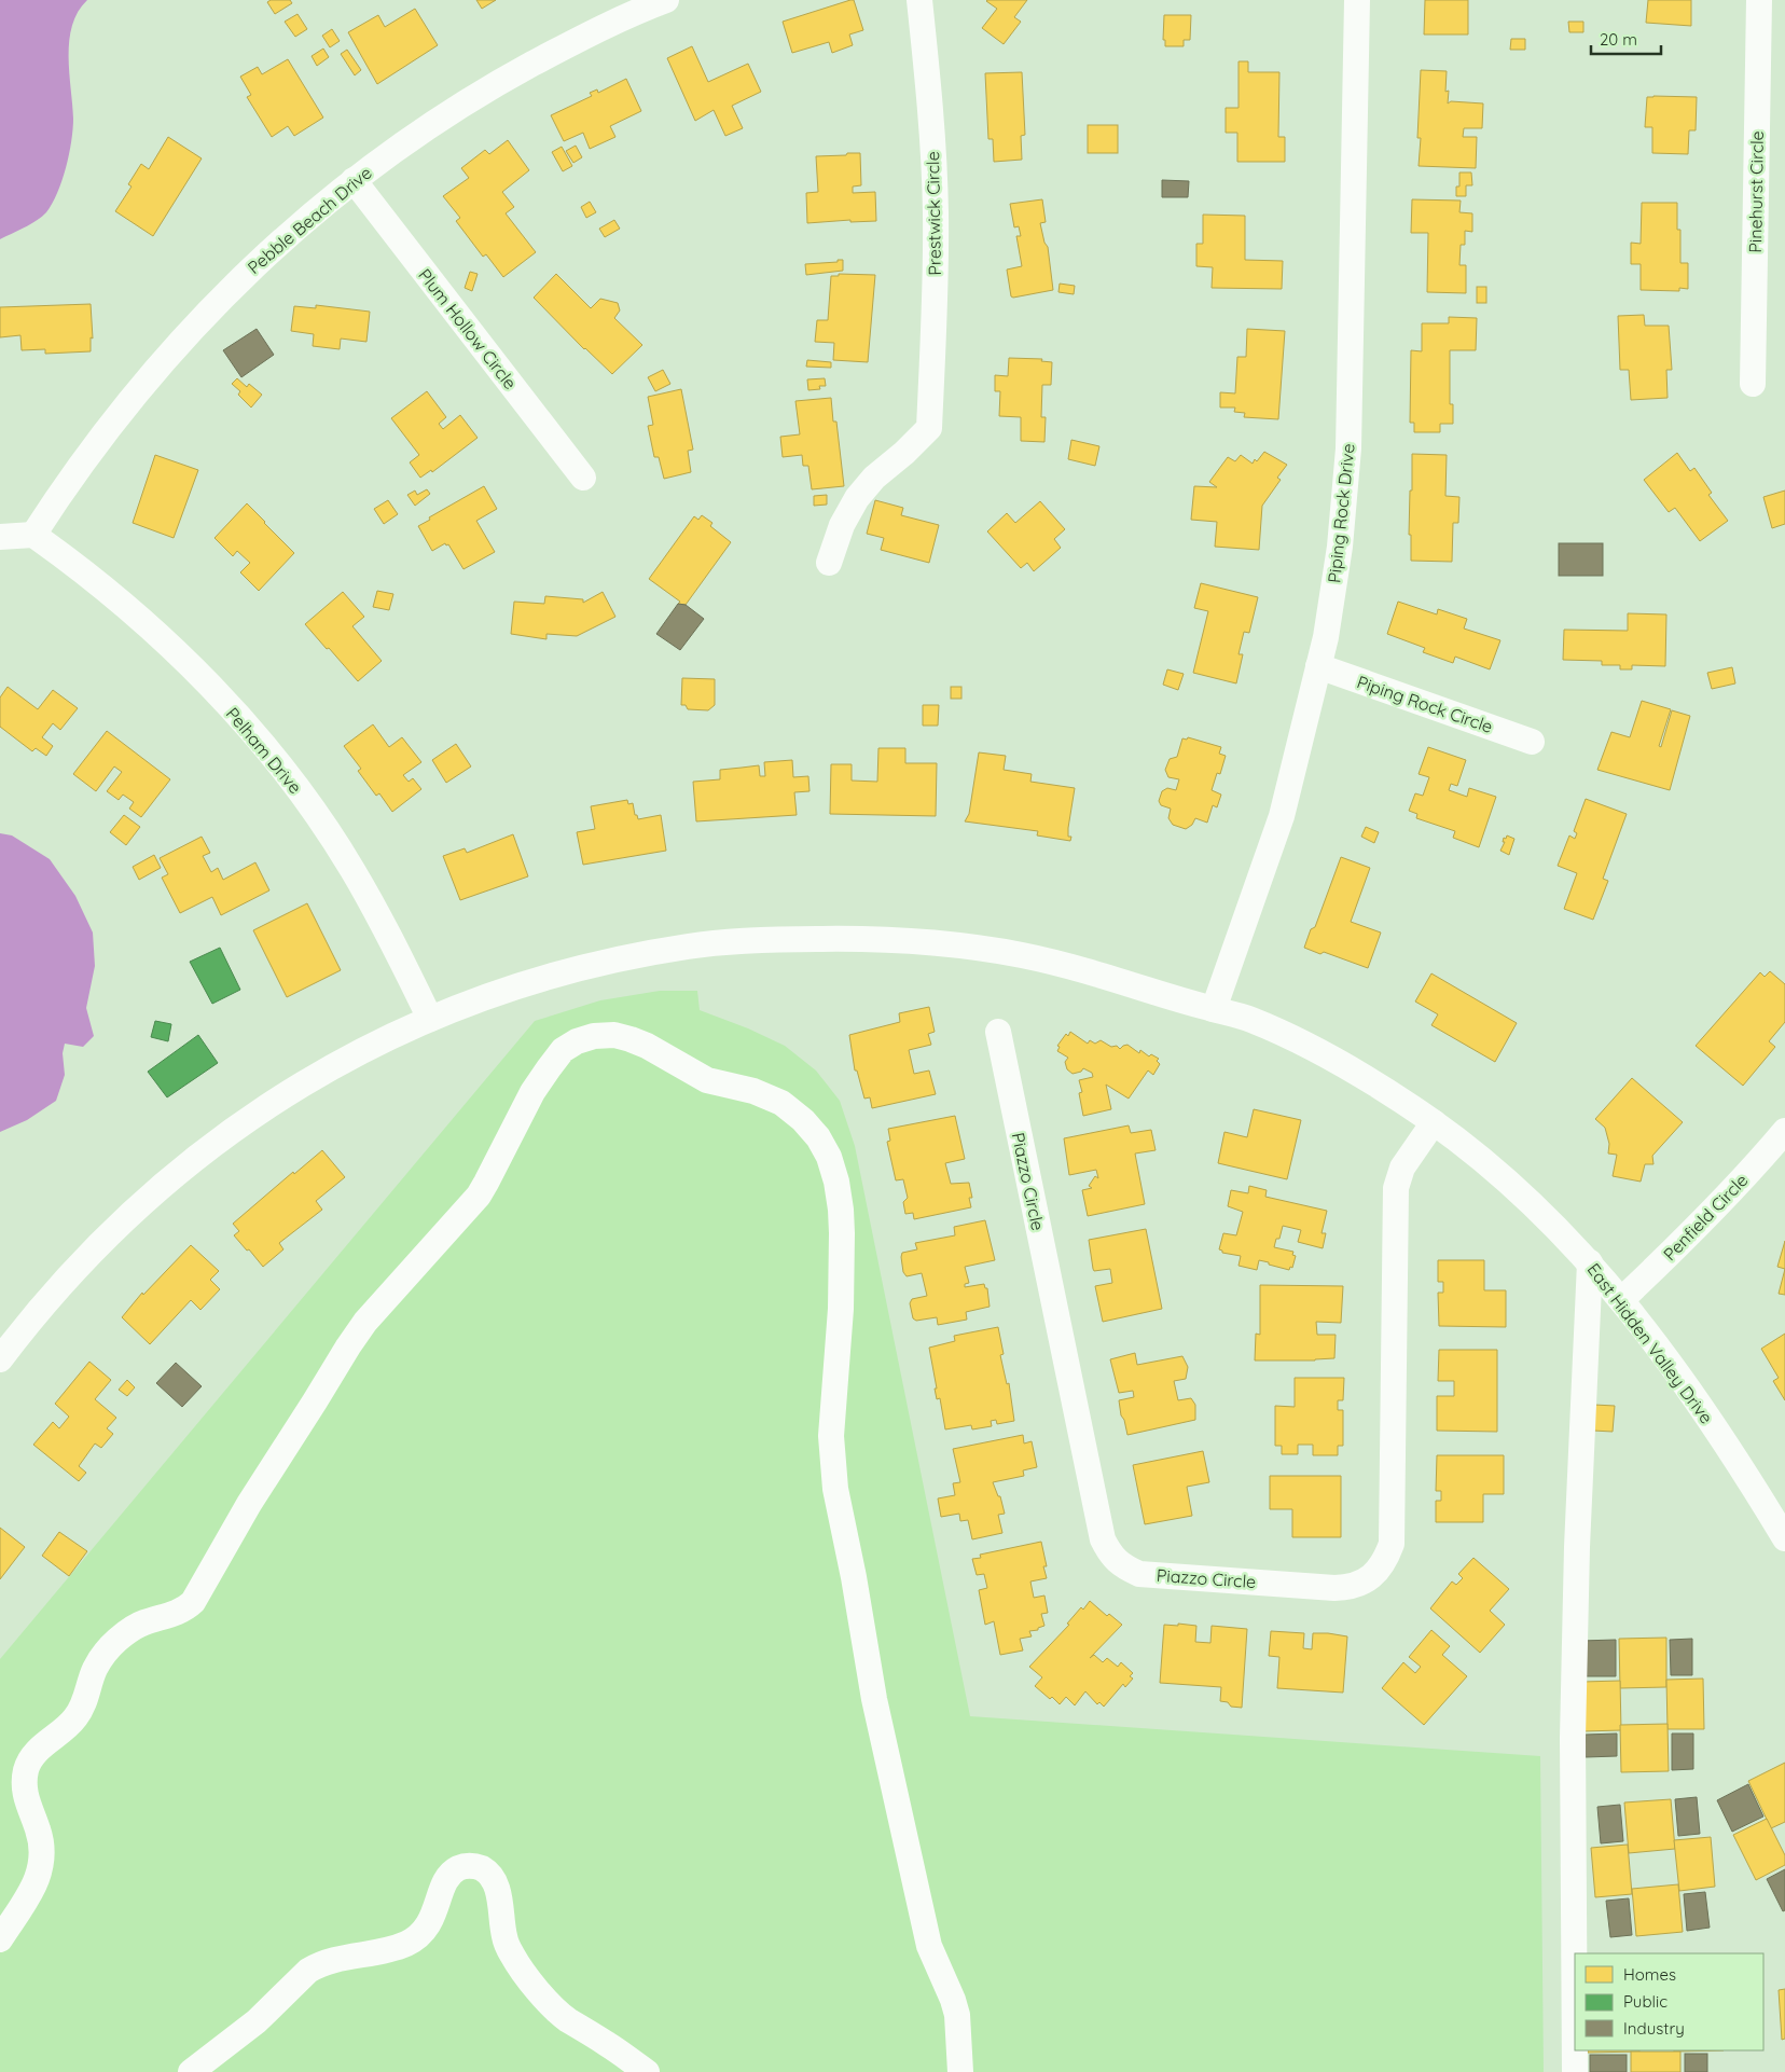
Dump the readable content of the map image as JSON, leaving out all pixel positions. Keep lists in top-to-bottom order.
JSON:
{
  "streets": {
    "street": [
      "Pinehurst Circle",
      "Prestwick Circle",
      "Pebble Beach Drive",
      "Plum Hollow Circle",
      "Piping Rock Drive",
      "Piping Rock Circle",
      "Pelham Drive",
      "Piazzo Circle",
      "Penfield Circle",
      "East Hidden Valley Drive"
    ]
  },
  "crossings": [
    ["Pebble Beach Drive", "Plum Hollow Circle"],
    ["Pebble Beach Drive", "Pelham Drive"],
    ["Piping Rock Drive", "Piping Rock Circle"],
    ["Piping Rock Drive", "East Hidden Valley Drive"],
    ["Pelham Drive", "East Hidden Valley Drive"],
    ["Piazzo Circle", "East Hidden Valley Drive"],
    ["Penfield Circle", "East Hidden Valley Drive"]
  ],
  "legend": ["Homes", "Public", "Industry"],
  "scale_bar": "20 m"
}
